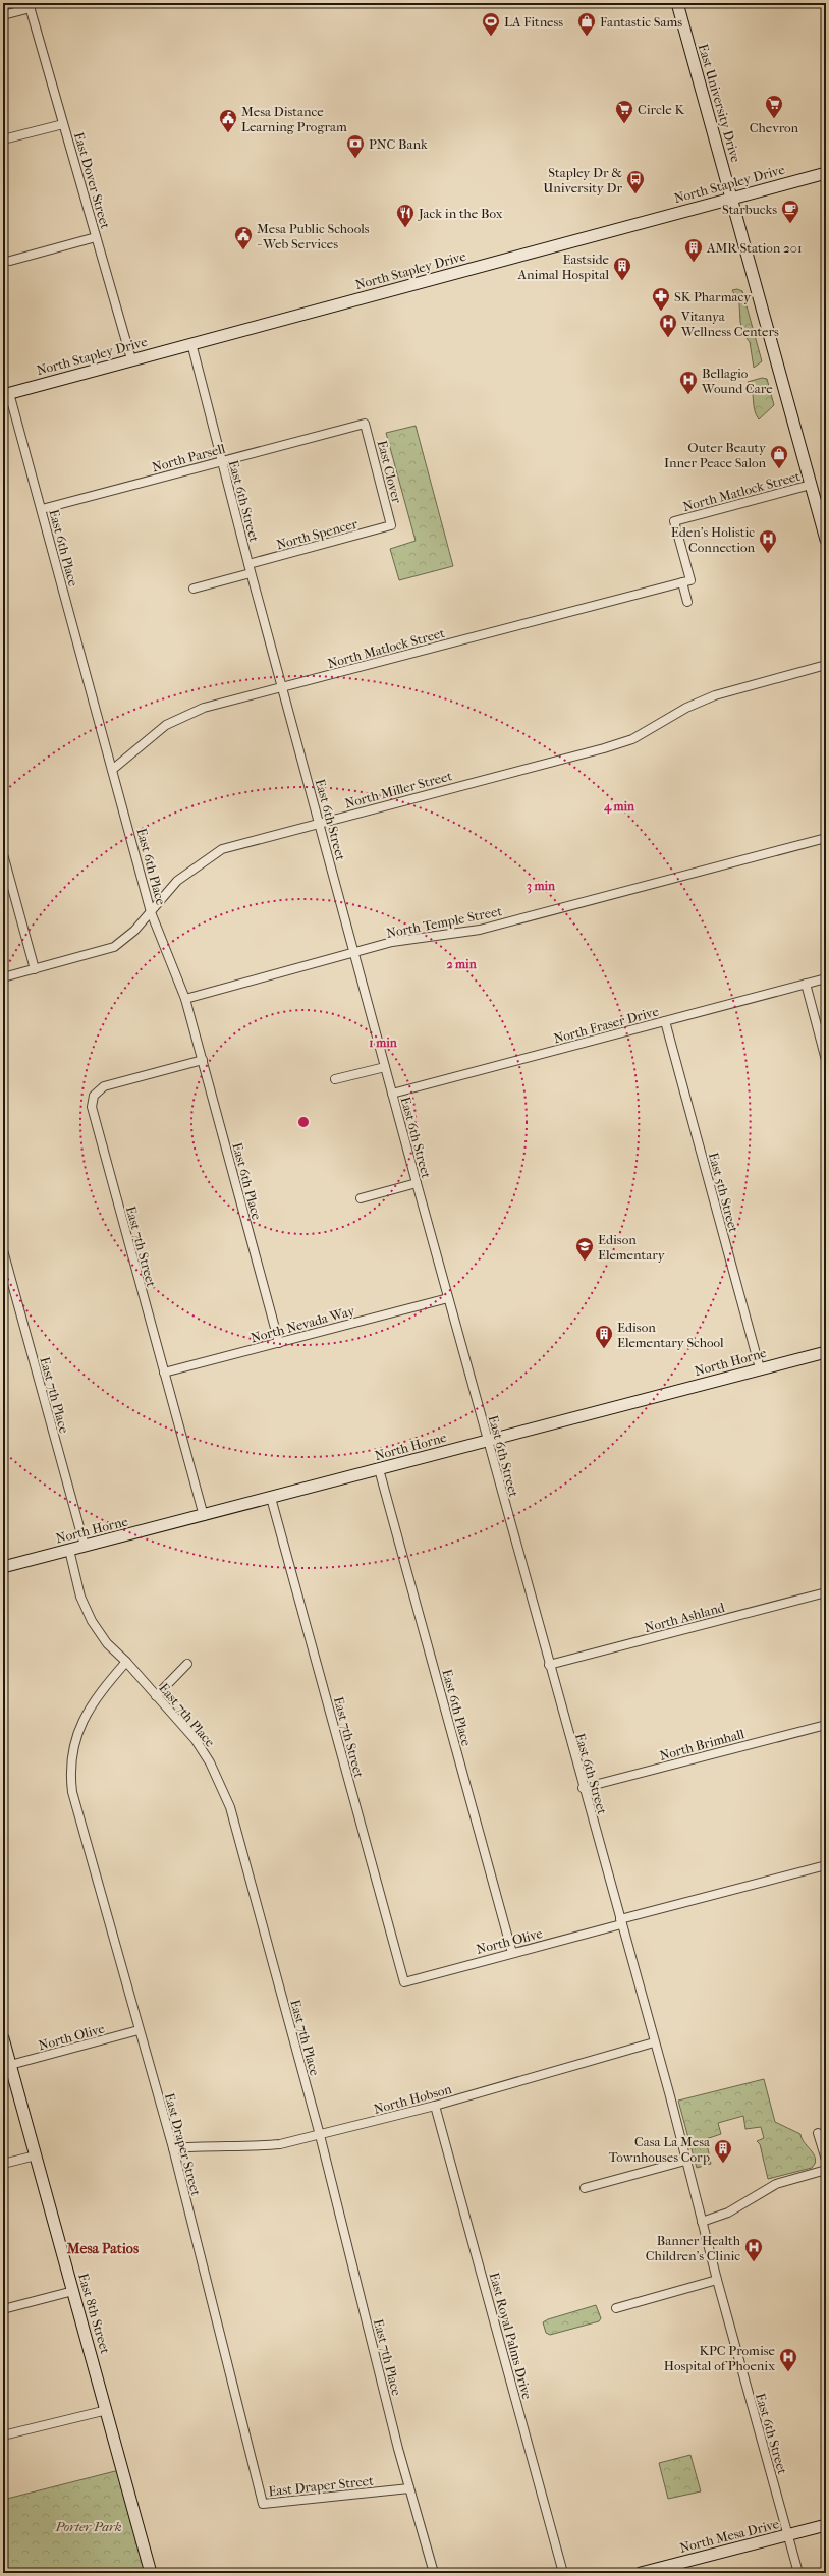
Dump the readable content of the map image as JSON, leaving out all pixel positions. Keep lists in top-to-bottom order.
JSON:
{
  "streets": {
    "main road": [
      "East University Drive",
      "North Stapley Drive",
      "North Horne",
      "East 8th Street",
      "North Mesa Drive"
    ],
    "street": [
      "East Dover Street",
      "North Parsell",
      "East Clover",
      "North Matlock Street",
      "East 6th Street",
      "North Spencer",
      "East 6th Place",
      "North Miller Street",
      "North Temple Street",
      "North Fraser Drive",
      "East 5th Street",
      "East 7th Street",
      "North Nevada Way",
      "East 7th Place",
      "North Ashland",
      "North Brimhall",
      "North Olive",
      "North Hobson",
      "East Draper Street",
      "East Royal Palms Drive"
    ]
  },
  "crossings": [
    ["East University Drive", "North Stapley Drive"],
    ["East University Drive", "North Matlock Street"],
    ["East Dover Street", "North Stapley Drive"],
    ["North Stapley Drive", "East 6th Street"],
    ["North Stapley Drive", "East 6th Place"],
    ["North Parsell", "East Clover"],
    ["North Parsell", "East 6th Street"],
    ["North Parsell", "East 6th Place"],
    ["East Clover", "North Spencer"],
    ["North Matlock Street", "East 6th Street"],
    ["North Matlock Street", "East 6th Place"],
    ["East 6th Street", "North Spencer"],
    ["East 6th Street", "North Miller Street"],
    ["East 6th Street", "North Temple Street"],
    ["East 6th Street", "North Fraser Drive"],
    ["East 6th Street", "North Nevada Way"],
    ["East 6th Street", "North Horne"],
    ["East 6th Street", "North Ashland"],
    ["East 6th Street", "North Brimhall"],
    ["East 6th Street", "North Olive"],
    ["East 6th Street", "North Hobson"],
    ["East 6th Street", "North Mesa Drive"],
    ["East 6th Place", "North Miller Street"],
    ["East 6th Place", "North Temple Street"],
    ["East 6th Place", "East 7th Street"],
    ["East 6th Place", "North Nevada Way"],
    ["East 6th Place", "North Horne"],
    ["East 6th Place", "North Olive"],
    ["North Fraser Drive", "East 5th Street"],
    ["East 5th Street", "North Horne"],
    ["East 7th Street", "North Nevada Way"],
    ["East 7th Street", "North Horne"],
    ["East 7th Street", "North Olive"],
    ["North Horne", "East 7th Place"],
    ["East 7th Place", "North Hobson"],
    ["East 7th Place", "East Draper Street"],
    ["North Olive", "East Draper Street"],
    ["North Olive", "East 8th Street"],
    ["North Hobson", "East Draper Street"],
    ["North Hobson", "East Royal Palms Drive"]
  ],
  "districts": ["Mesa Patios"],
  "parks": ["Porter Park"],
  "places": {
    "sports": ["LA Fitness"],
    "shop": ["Fantastic Sams", "Outer Beauty Inner Peace Salon"],
    "supermarket": ["Chevron", "Circle K"],
    "public building": ["Mesa Distance Learning Program", "Mesa Public Schools - Web Services"],
    "bank": ["PNC Bank"],
    "bus stop": ["Stapley Dr & University Dr"],
    "cafe": ["Starbucks"],
    "restaurant": ["Jack in the Box"],
    "building": [
      "AMR Station 201",
      "Eastside Animal Hospital",
      "Edison Elementary School",
      "Casa La Mesa Townhouses Corp"
    ],
    "pharmacy": ["SK Pharmacy"],
    "hospital": [
      "Vitanya Wellness Centers",
      "Bellagio Wound Care",
      "Eden's Holistic Connection",
      "Banner Health Children's Clinic",
      "KPC Promise Hospital of Phoenix"
    ],
    "school or university": ["Edison Elementary"]
  },
  "rings": [
    "4 min",
    "3 min",
    "2 min",
    "1 min"
  ]
}
